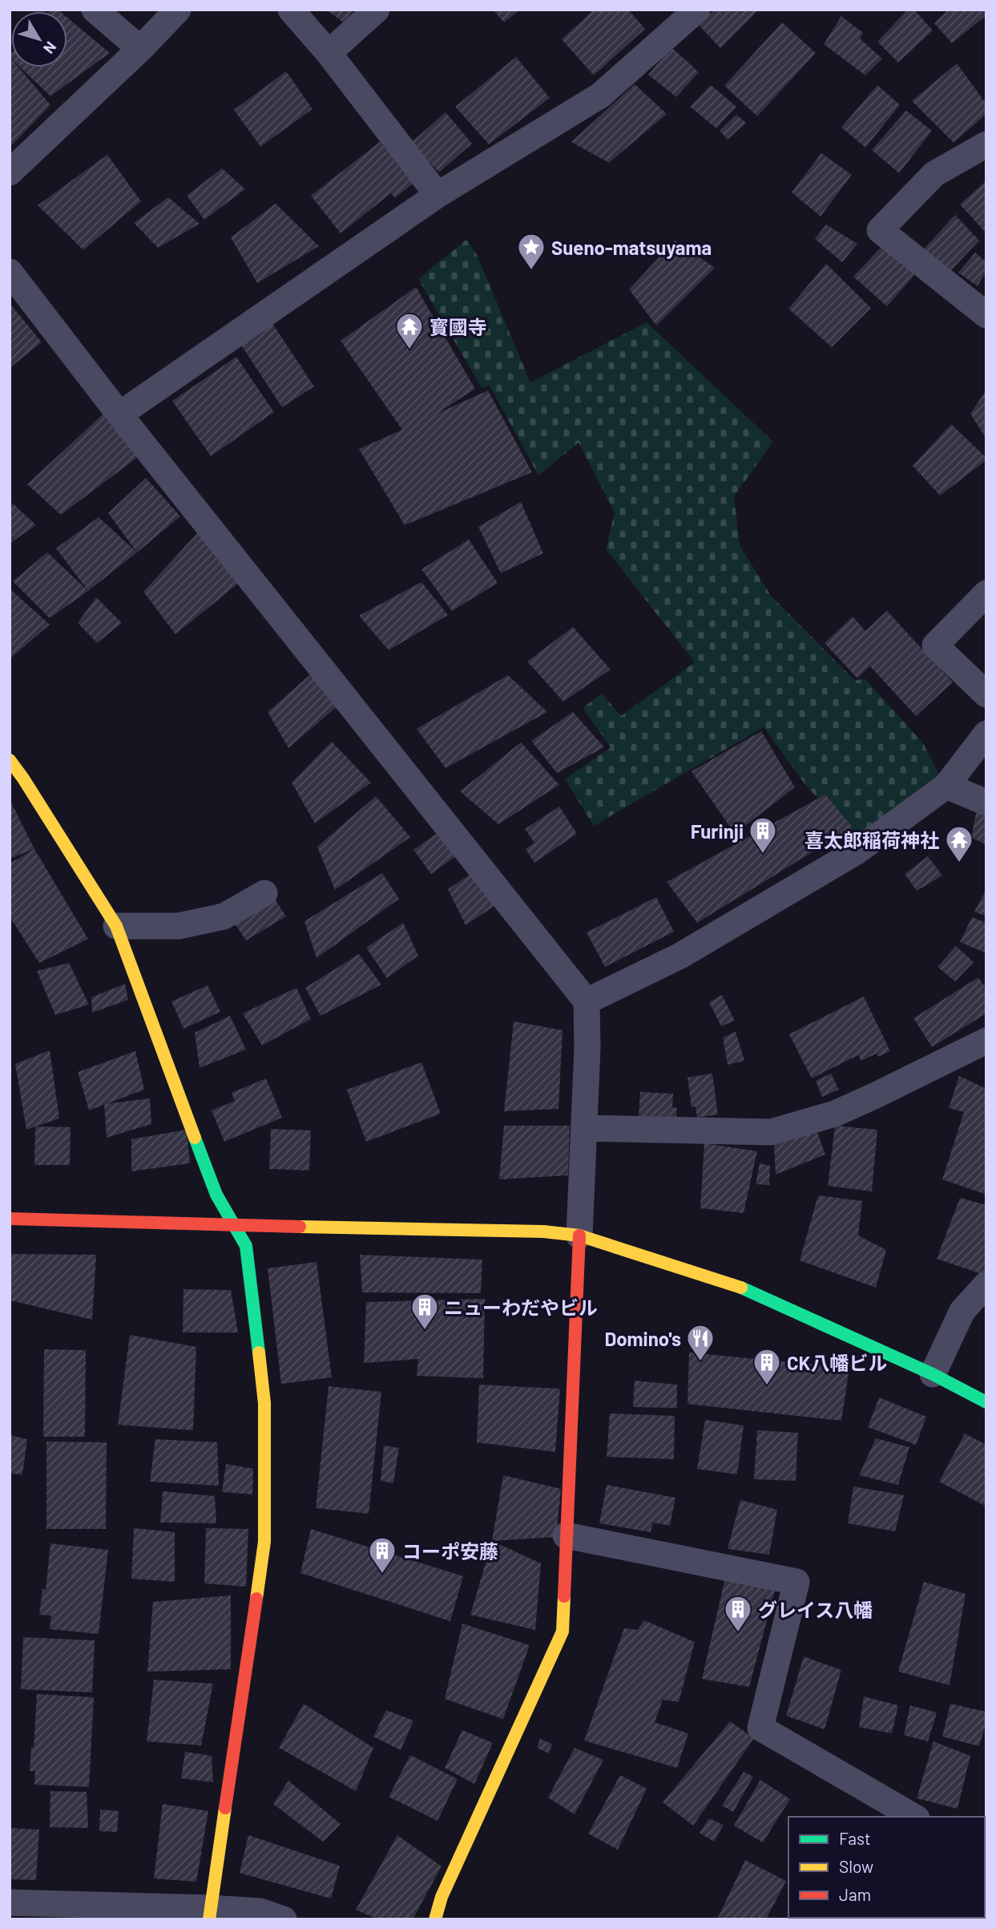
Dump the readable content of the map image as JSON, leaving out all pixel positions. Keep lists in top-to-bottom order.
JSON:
{
  "places": {
    "place": ["Sueno-matsuyama"],
    "temple": ["寳國寺", "喜太郎稲荷神社"],
    "building": [
      "Furinji",
      "ニューわだやビル",
      "CK八幡ビル",
      "コーポ安藤",
      "グレイス八幡"
    ],
    "restaurant": ["Domino's"]
  },
  "legend": ["Fast", "Slow", "Jam"],
  "north": "bottom right"
}
